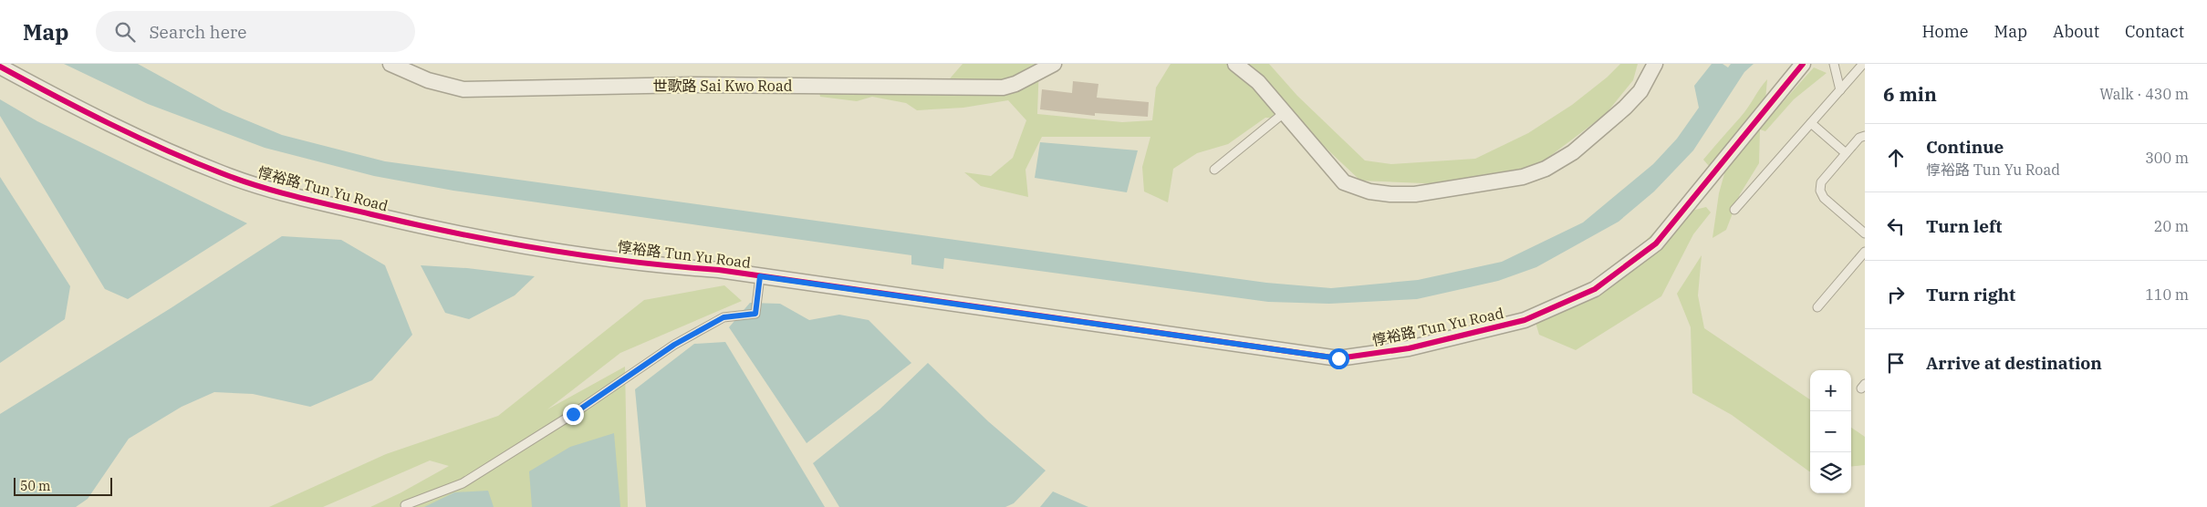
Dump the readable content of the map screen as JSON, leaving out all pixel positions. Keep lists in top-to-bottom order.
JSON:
{
  "streets": {
    "street": ["世歌路 Sai Kwo Road", "惇裕路 Tun Yu Road"]
  },
  "scale_bar": "50 m",
  "page": {
    "header": "Map",
    "search": "Search here",
    "nav": [
      "Home",
      "Map",
      "About",
      "Contact"
    ],
    "heading": ["6 min", "Walk · 430 m"],
    "list": [
      ["Continue", "惇裕路 Tun Yu Road", "300 m"],
      ["Turn left", "20 m"],
      ["Turn right", "110 m"],
      "Arrive at destination"
    ],
    "map_buttons": ["+", "−"],
    "scale": "50 m"
  }
}
